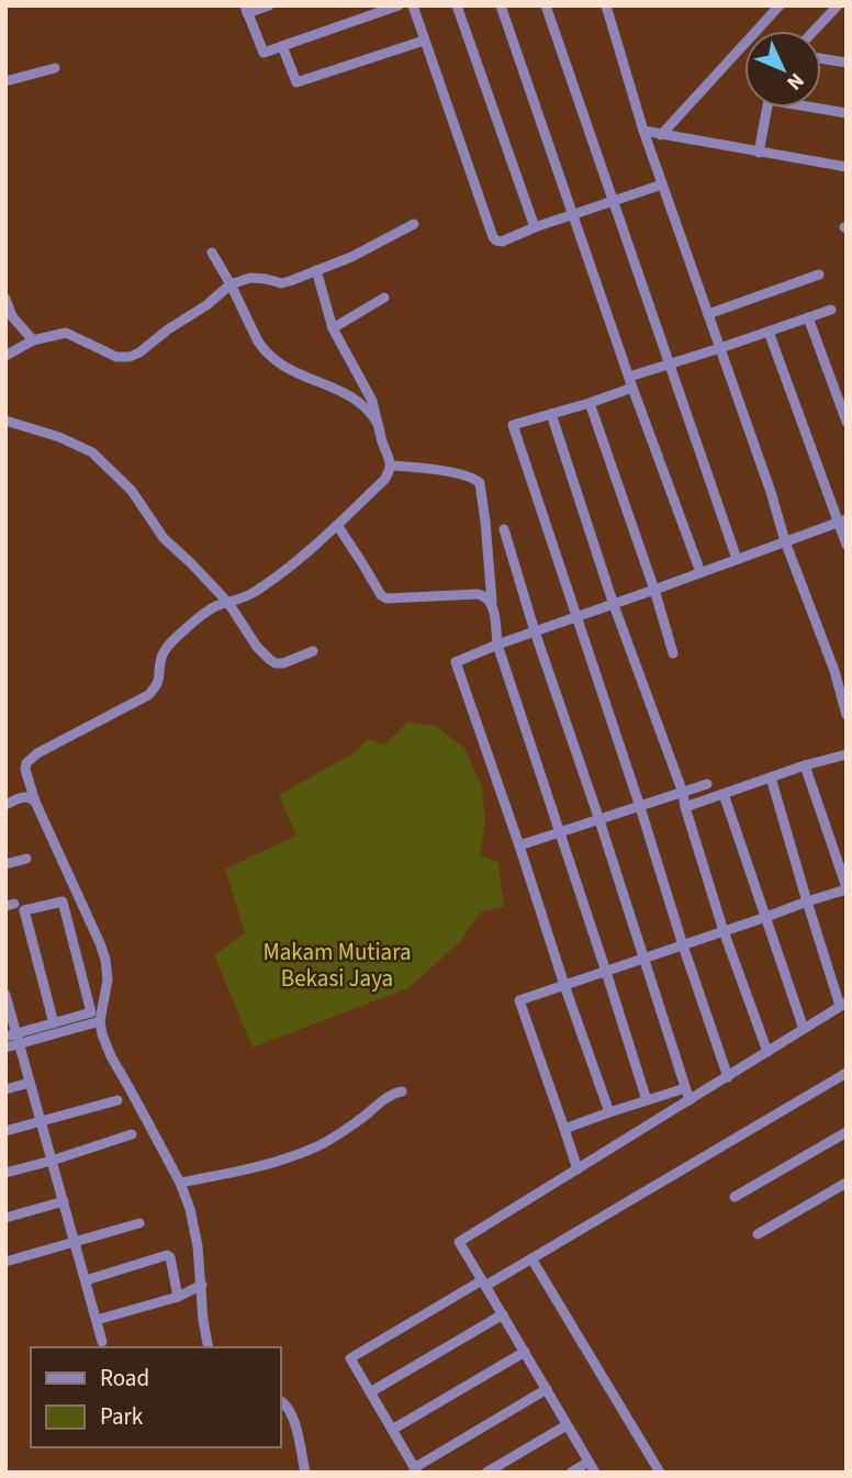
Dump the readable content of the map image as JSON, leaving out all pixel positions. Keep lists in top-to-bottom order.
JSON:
{
  "parks": ["Makam Mutiara Bekasi Jaya"],
  "legend": ["Road", "Park"],
  "north": "bottom right"
}
